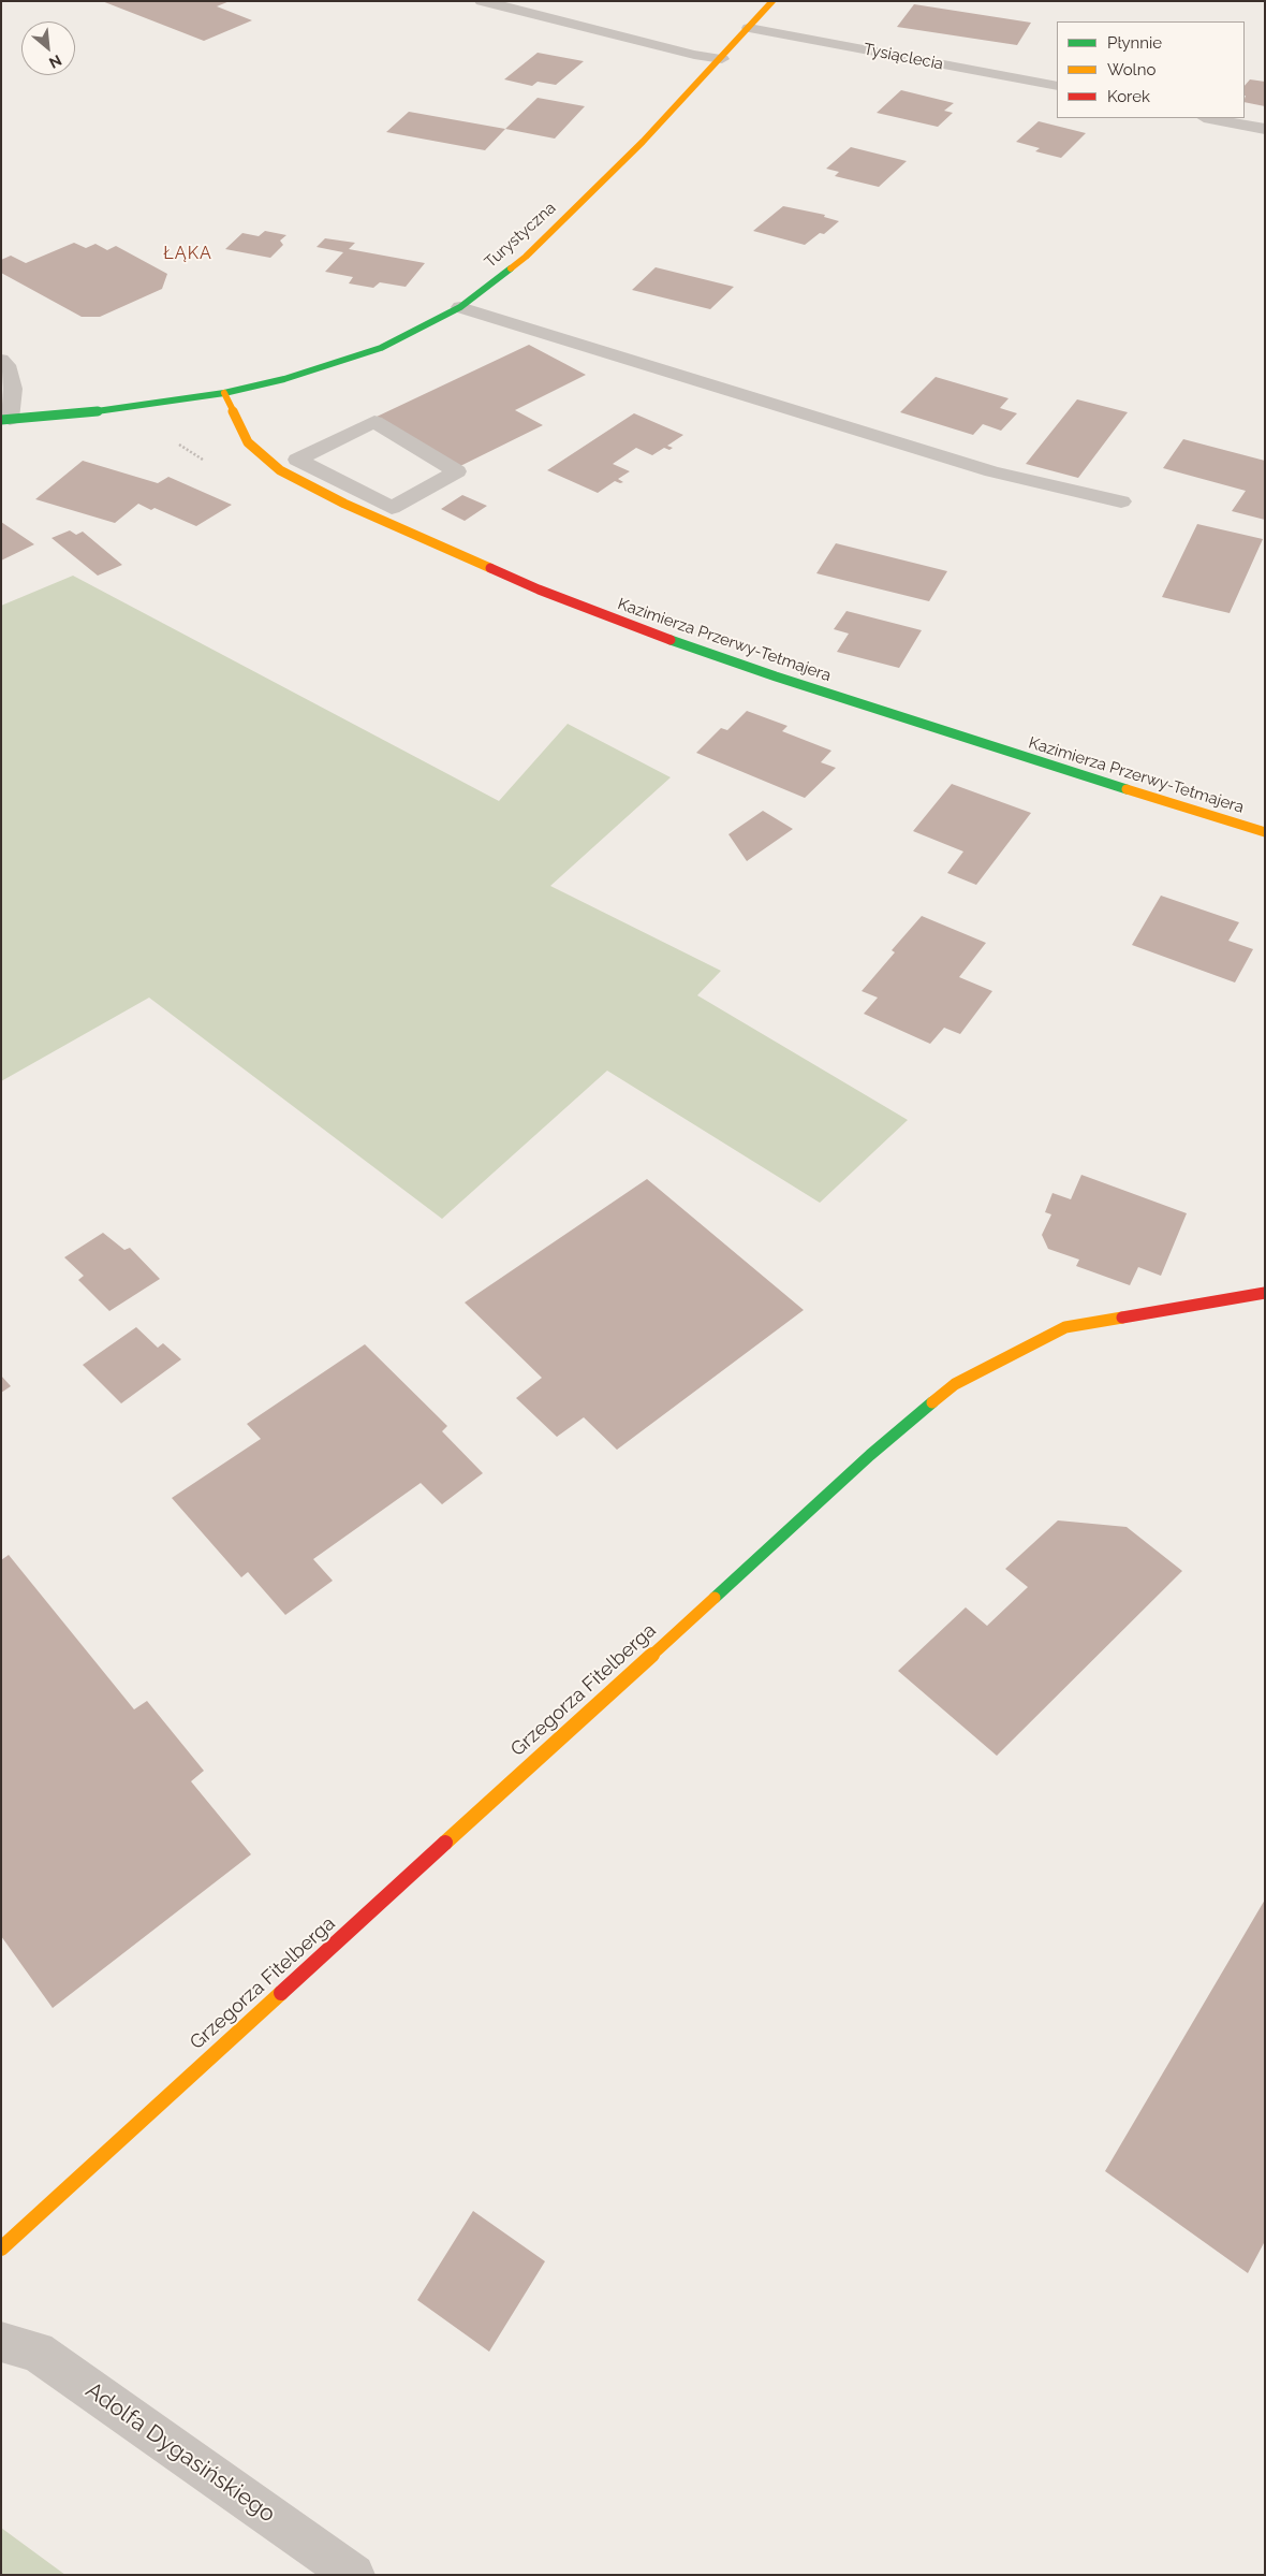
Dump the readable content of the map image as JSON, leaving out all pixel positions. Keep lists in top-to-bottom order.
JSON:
{
  "streets": {
    "street": [
      "Tysiąclecia",
      "Turystyczna",
      "Kazimierza Przerwy-Tetmajera",
      "Grzegorza Fitelberga",
      "Adolfa Dygasińskiego"
    ]
  },
  "crossings": [
    ["Tysiąclecia", "Turystyczna"],
    ["Turystyczna", "Kazimierza Przerwy-Tetmajera"]
  ],
  "districts": ["ŁĄKA"],
  "legend": ["Płynnie", "Wolno", "Korek"],
  "north": "bottom right"
}
